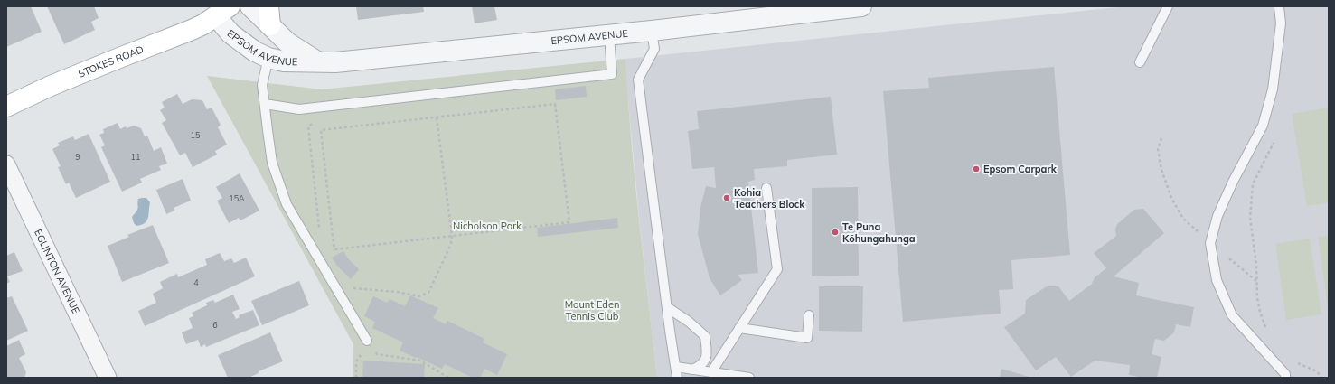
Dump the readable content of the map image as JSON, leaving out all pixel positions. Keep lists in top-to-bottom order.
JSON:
{
  "streets": {
    "main road": ["STOKES ROAD"],
    "street": ["EPSOM AVENUE", "EGLINTON AVENUE"]
  },
  "crossings": [
    ["EPSOM AVENUE", "STOKES ROAD"]
  ],
  "parks": ["Nicholson Park", "Mount Eden Tennis Club"],
  "places": ["Epsom Carpark", "Kohia Teachers Block", "Te Puna Kōhungahunga"],
  "house_numbers": [
    "15",
    "9",
    "11",
    "15A",
    "4",
    "6"
  ]
}
